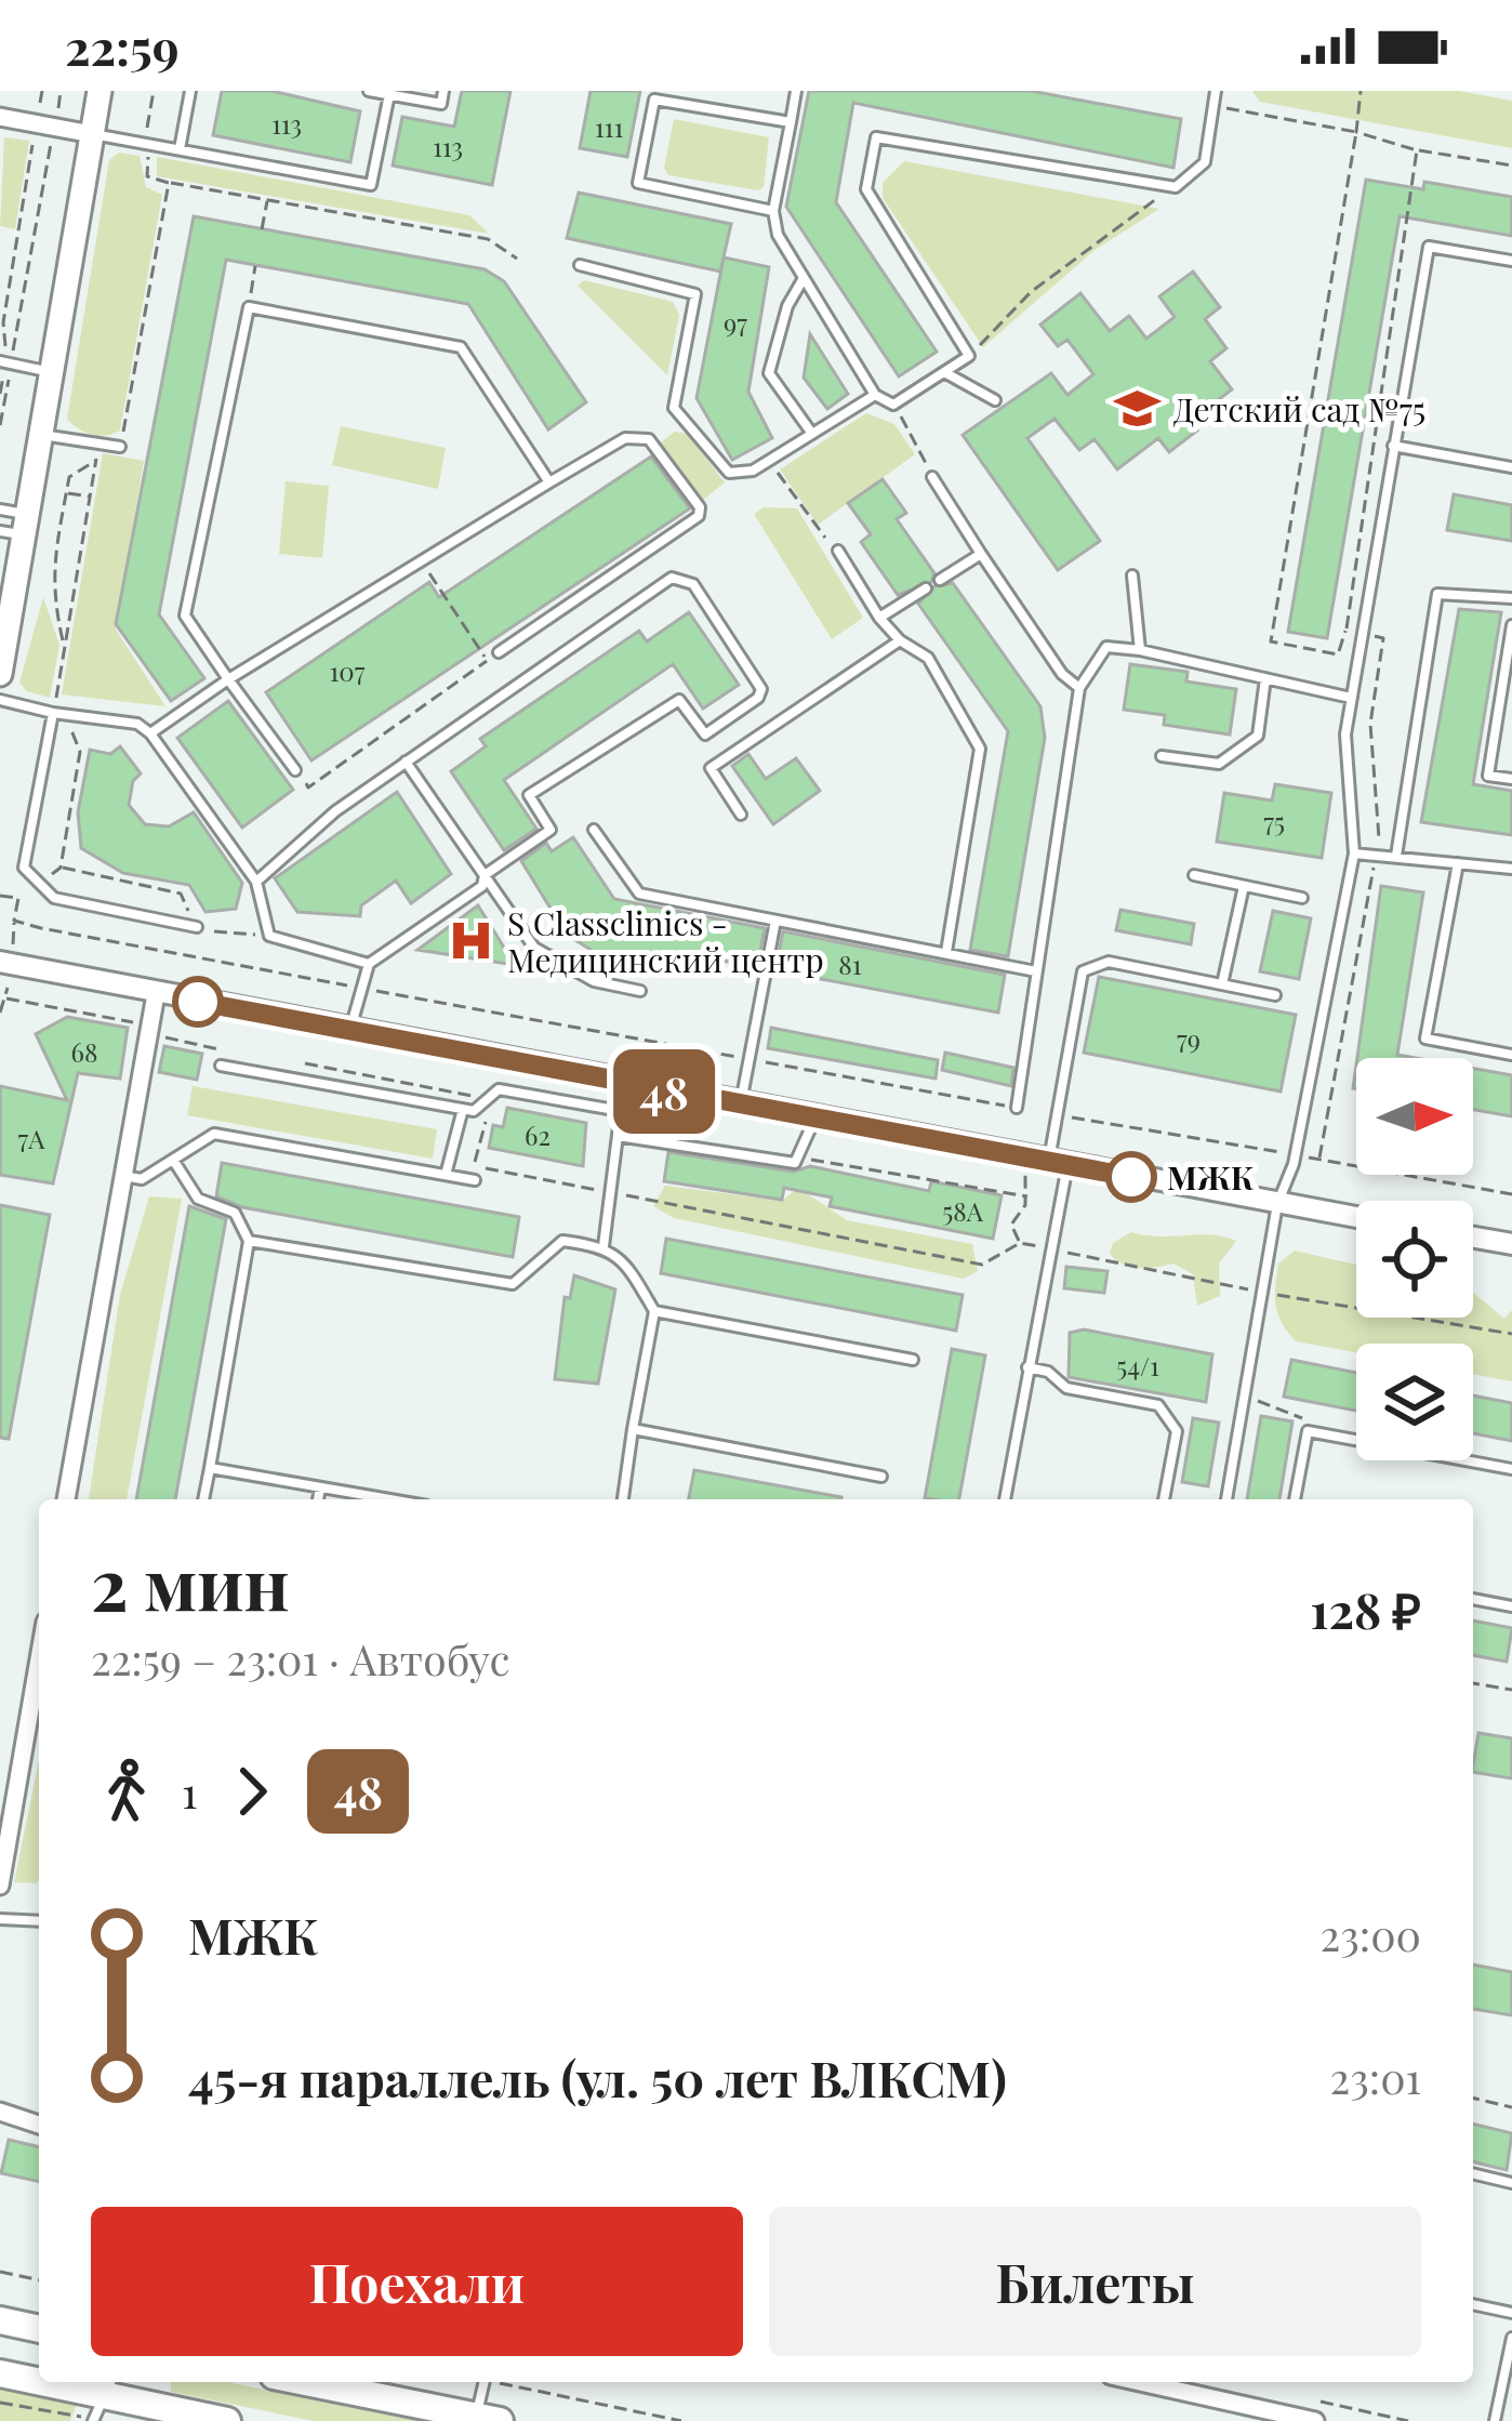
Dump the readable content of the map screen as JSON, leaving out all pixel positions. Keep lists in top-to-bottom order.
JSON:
{
  "places": {
    "school or university": ["Детский сад №75"],
    "hospital": ["S Classclinics - Медицинский центр"],
    "other": ["МЖК"]
  },
  "lines": ["bus line 48"],
  "house_numbers": [
    "113",
    "111",
    "113",
    "97",
    "107",
    "75",
    "81",
    "79",
    "68",
    "62",
    "7А",
    "58А",
    "54/1"
  ],
  "north": "right",
  "page": {
    "status": "22:59",
    "on_map": "48",
    "heading": ["2 мин", "22:59 – 23:01 · Автобус", "128 ₽"],
    "legs": ["1", "48"],
    "list": [
      {
        "name": "МЖК",
        "value": "23:00"
      },
      {
        "name": "45-я параллель (ул. 50 лет ВЛКСМ)",
        "value": "23:01"
      }
    ],
    "buttons": ["Поехали", "Билеты"]
  }
}
